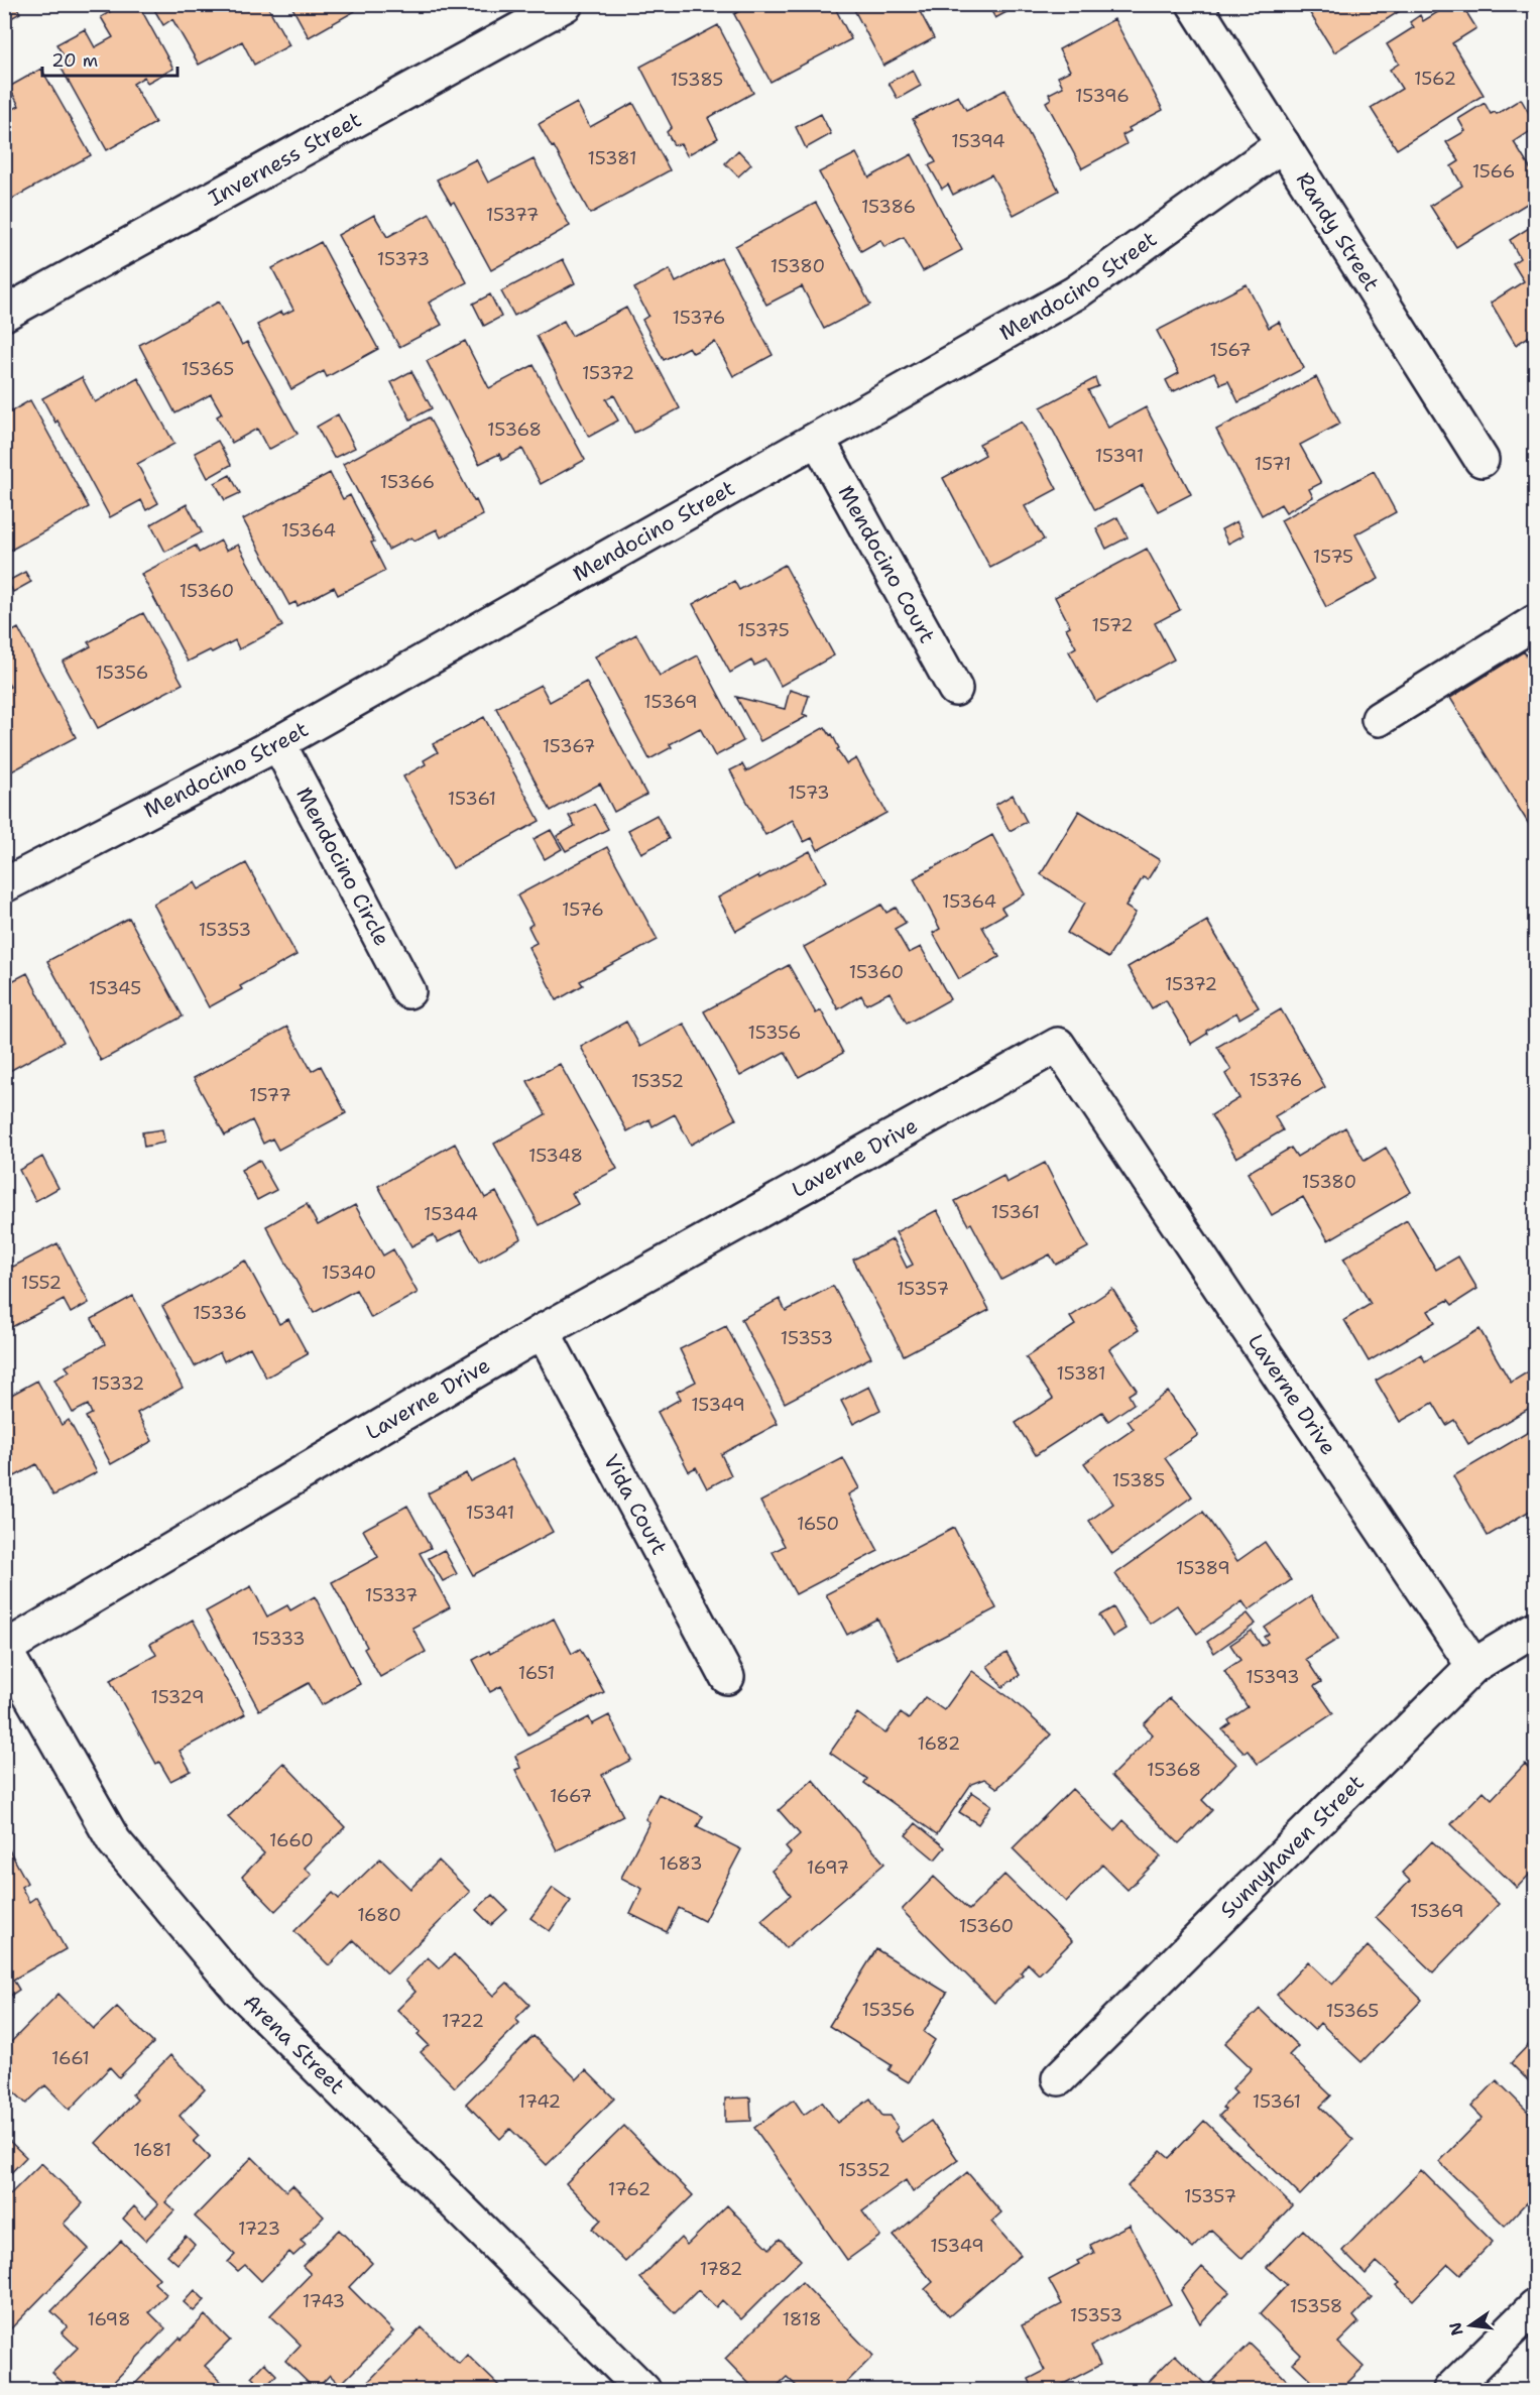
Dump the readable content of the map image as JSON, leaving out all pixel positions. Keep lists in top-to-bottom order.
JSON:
{
  "streets": {
    "street": [
      "Inverness Street",
      "Randy Street",
      "Mendocino Street",
      "Mendocino Court",
      "Mendocino Circle",
      "Laverne Drive",
      "Vida Court",
      "Sunnyhaven Street",
      "Arena Street"
    ]
  },
  "crossings": [
    ["Randy Street", "Mendocino Street"],
    ["Mendocino Street", "Mendocino Court"],
    ["Mendocino Street", "Mendocino Circle"],
    ["Laverne Drive", "Vida Court"],
    ["Laverne Drive", "Sunnyhaven Street"],
    ["Laverne Drive", "Arena Street"]
  ],
  "house_numbers": [
    "1562",
    "15385",
    "15396",
    "15394",
    "15381",
    "1566",
    "15386",
    "15377",
    "15373",
    "15380",
    "15376",
    "1567",
    "15365",
    "15372",
    "15368",
    "15391",
    "1571",
    "15366",
    "15364",
    "1575",
    "15360",
    "1572",
    "15375",
    "15356",
    "15369",
    "15367",
    "1573",
    "15361",
    "15364",
    "1576",
    "15353",
    "15360",
    "15372",
    "15345",
    "15356",
    "15376",
    "15352",
    "1577",
    "15348",
    "15380",
    "15361",
    "15344",
    "15340",
    "1552",
    "15357",
    "15336",
    "15353",
    "15381",
    "15332",
    "15349",
    "15385",
    "15341",
    "1650",
    "15389",
    "15337",
    "15333",
    "1651",
    "15393",
    "15329",
    "1682",
    "15368",
    "1667",
    "1660",
    "1683",
    "1697",
    "15369",
    "1680",
    "15360",
    "15356",
    "15365",
    "1722",
    "1661",
    "1742",
    "15361",
    "1681",
    "15352",
    "1762",
    "15357",
    "1723",
    "15349",
    "1782",
    "1743",
    "15358",
    "15353",
    "1698",
    "1818"
  ],
  "scale_bar": "20 m",
  "north": "left"
}
